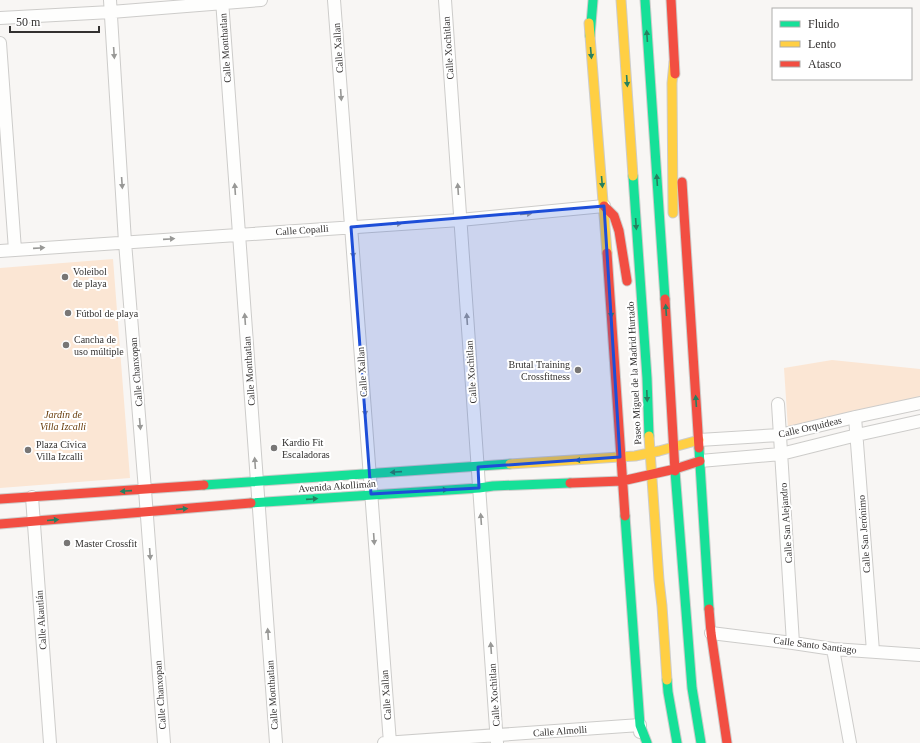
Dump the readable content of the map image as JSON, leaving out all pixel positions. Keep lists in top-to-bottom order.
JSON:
{
  "streets": {
    "main road": ["Paseo Miguel de la Madrid Hurtado", "Avenida Akollimán"],
    "street": [
      "Calle Monthatlan",
      "Calle Xallan",
      "Calle Xochitlan",
      "Calle Copalli",
      "Calle Chanxopan",
      "Calle Orquideas",
      "Calle San Alejandro",
      "Calle San Jerónimo",
      "Calle Akautlán",
      "Calle Santo Santiago",
      "Calle Almolli"
    ]
  },
  "crossings": [
    ["Calle Monthatlan", "Calle Copalli"],
    ["Calle Monthatlan", "Avenida Akollimán"],
    ["Calle Xallan", "Calle Copalli"],
    ["Calle Xallan", "Avenida Akollimán"],
    ["Calle Xallan", "Calle Almolli"],
    ["Calle Xochitlan", "Calle Copalli"],
    ["Calle Xochitlan", "Avenida Akollimán"],
    ["Calle Xochitlan", "Calle Almolli"],
    ["Calle Copalli", "Calle Chanxopan"],
    ["Calle Chanxopan", "Avenida Akollimán"],
    ["Paseo Miguel de la Madrid Hurtado", "Avenida Akollimán"],
    ["Calle Orquideas", "Avenida Akollimán"],
    ["Calle Orquideas", "Calle San Alejandro"],
    ["Calle Orquideas", "Calle San Jerónimo"],
    ["Avenida Akollimán", "Calle Akautlán"],
    ["Calle San Alejandro", "Calle Santo Santiago"],
    ["Calle San Jerónimo", "Calle Santo Santiago"]
  ],
  "one_way": [
    "Calle Monthatlan",
    "Calle Xallan",
    "Calle Xochitlan",
    "Calle Copalli",
    "Calle Chanxopan"
  ],
  "parks": ["Jardín de Villa Izcalli"],
  "places": [
    "Voleibol de playa",
    "Fútbol de playa",
    "Cancha de uso múltiple",
    "Brutal Training Crossfitness",
    "Kardio Fit Escaladoras",
    "Plaza Cívica Villa Izcalli",
    "Master Crossfit"
  ],
  "legend": ["Fluido", "Lento", "Atasco"],
  "scale_bar": "50 m"
}
